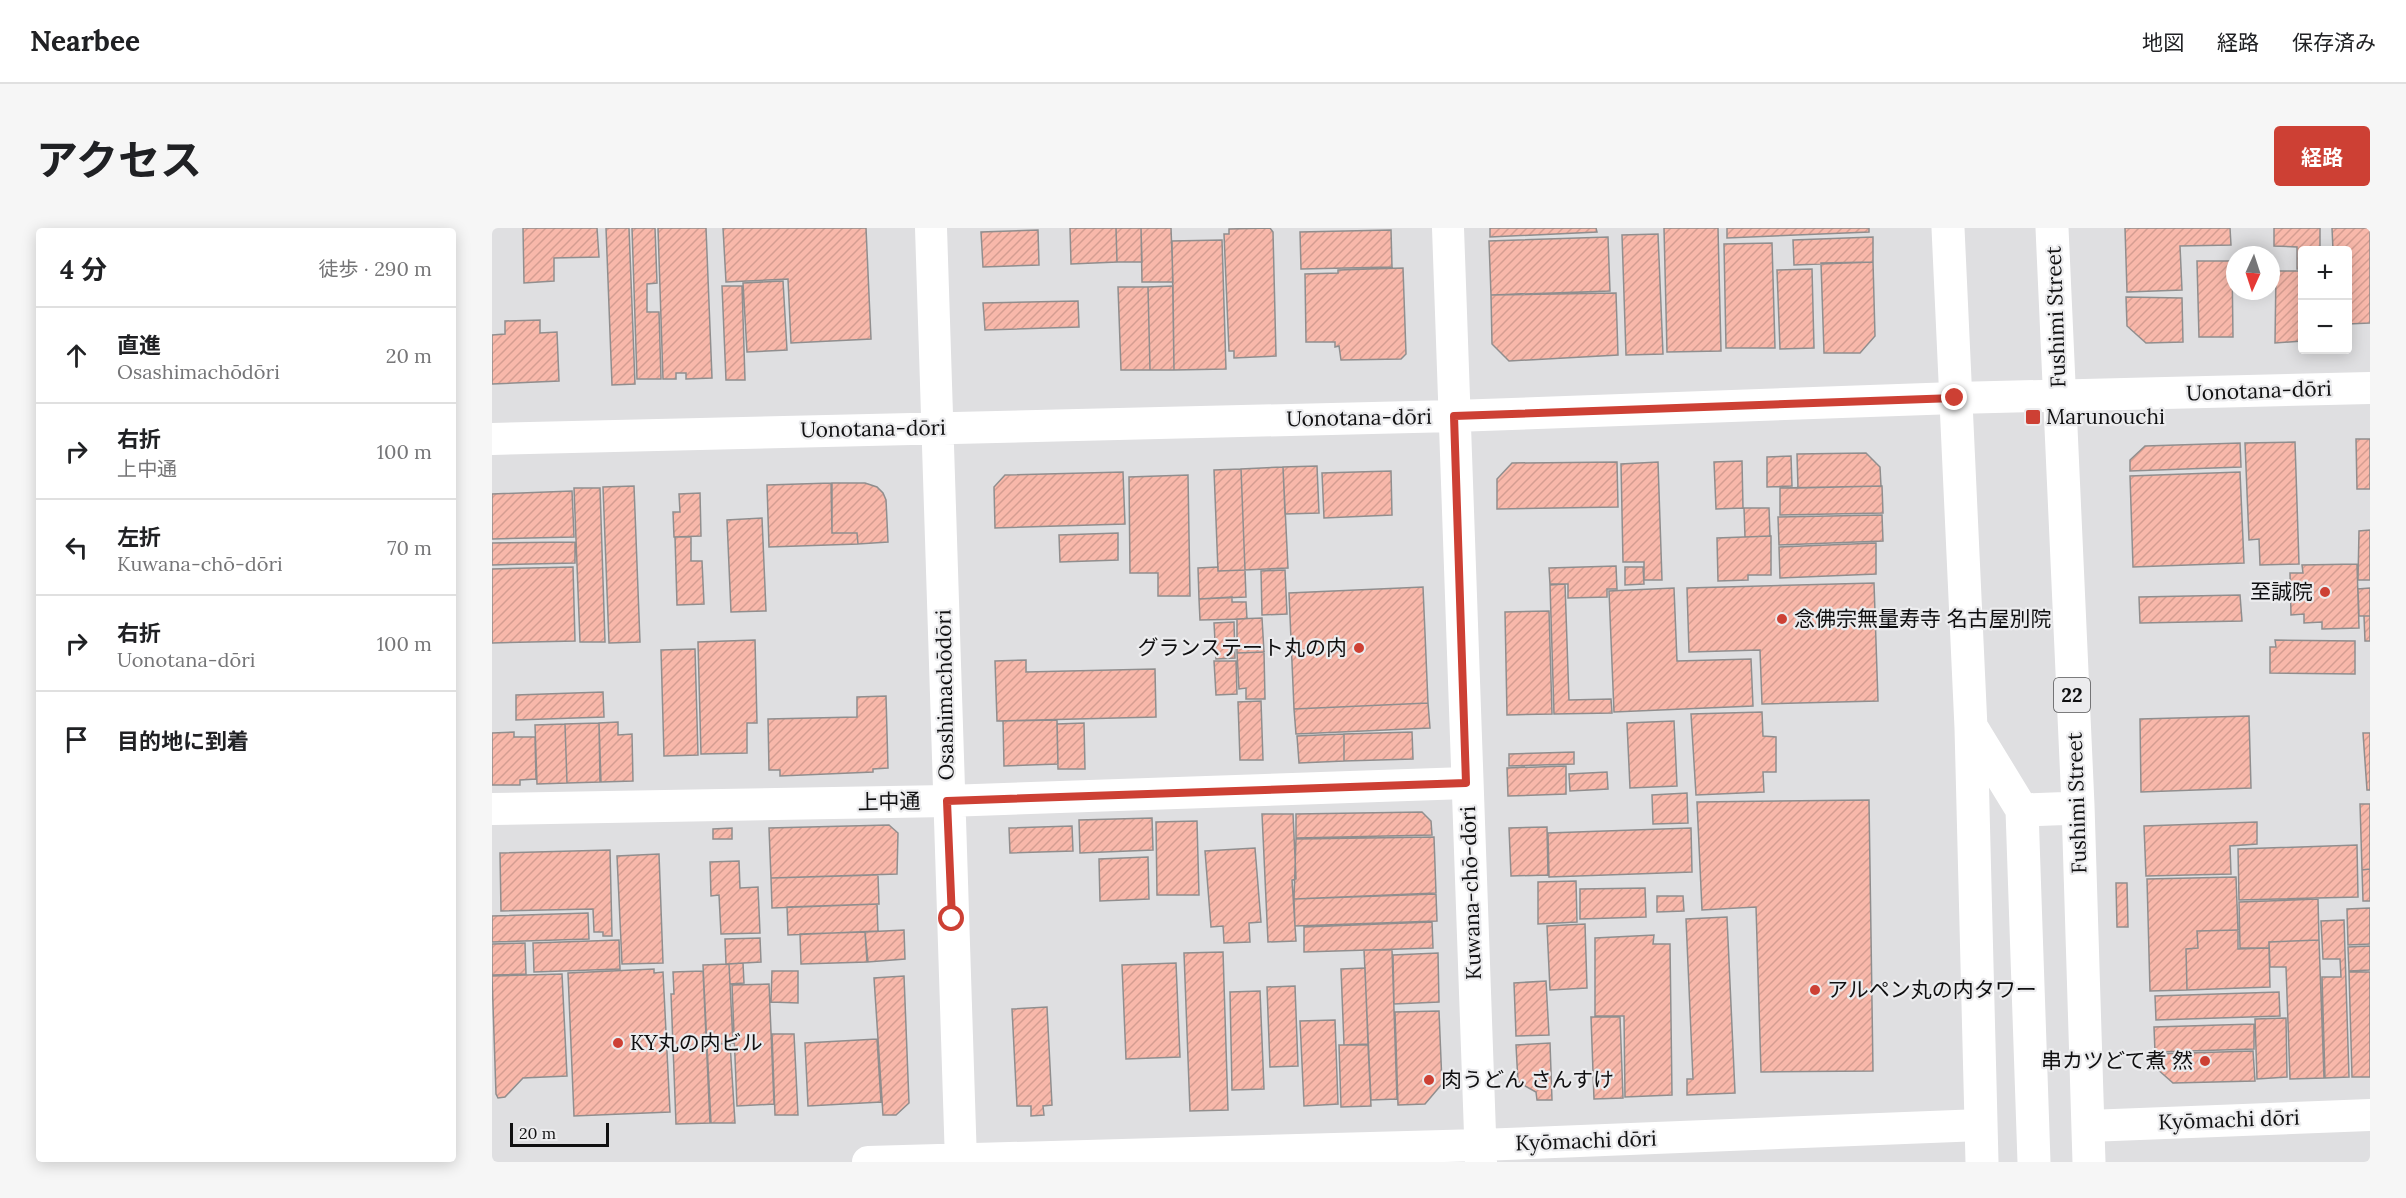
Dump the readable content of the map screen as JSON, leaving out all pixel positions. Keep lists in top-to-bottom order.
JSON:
{
  "streets": {
    "highway": ["Fushimi Street", "22"],
    "street": [
      "Uonotana-dōri",
      "Osashimachōdōri",
      "上中通",
      "Kuwana-chō-dōri",
      "Kyōmachi dōri"
    ]
  },
  "crossings": [
    ["Fushimi Street", "Uonotana-dōri"],
    ["Fushimi Street", "Kyōmachi dōri"],
    ["Uonotana-dōri", "Osashimachōdōri"],
    ["Uonotana-dōri", "Kuwana-chō-dōri"],
    ["Osashimachōdōri", "上中通"],
    ["Osashimachōdōri", "Kyōmachi dōri"],
    ["上中通", "Kuwana-chō-dōri"],
    ["Kuwana-chō-dōri", "Kyōmachi dōri"]
  ],
  "places": {
    "transit": ["Marunouchi"],
    "other": [
      "至誠院",
      "念佛宗無量寿寺 名古屋別院",
      "グランステート丸の内",
      "アルペン丸の内タワー",
      "KY丸の内ビル",
      "串カツどて煮 然",
      "肉うどん さんすけ"
    ]
  },
  "scale_bar": "20 m",
  "north": "bottom",
  "page": {
    "header": "Nearbee",
    "nav": ["地図", "経路", "保存済み"],
    "title": "アクセス",
    "buttons": "経路",
    "heading": ["4 分", "徒歩 · 290 m"],
    "map_buttons": ["+", "−"],
    "list": [
      ["直進", "Osashimachōdōri", "20 m"],
      ["右折", "上中通", "100 m"],
      ["左折", "Kuwana-chō-dōri", "70 m"],
      ["右折", "Uonotana-dōri", "100 m"],
      "目的地に到着"
    ],
    "scale": "20 m"
  }
}
